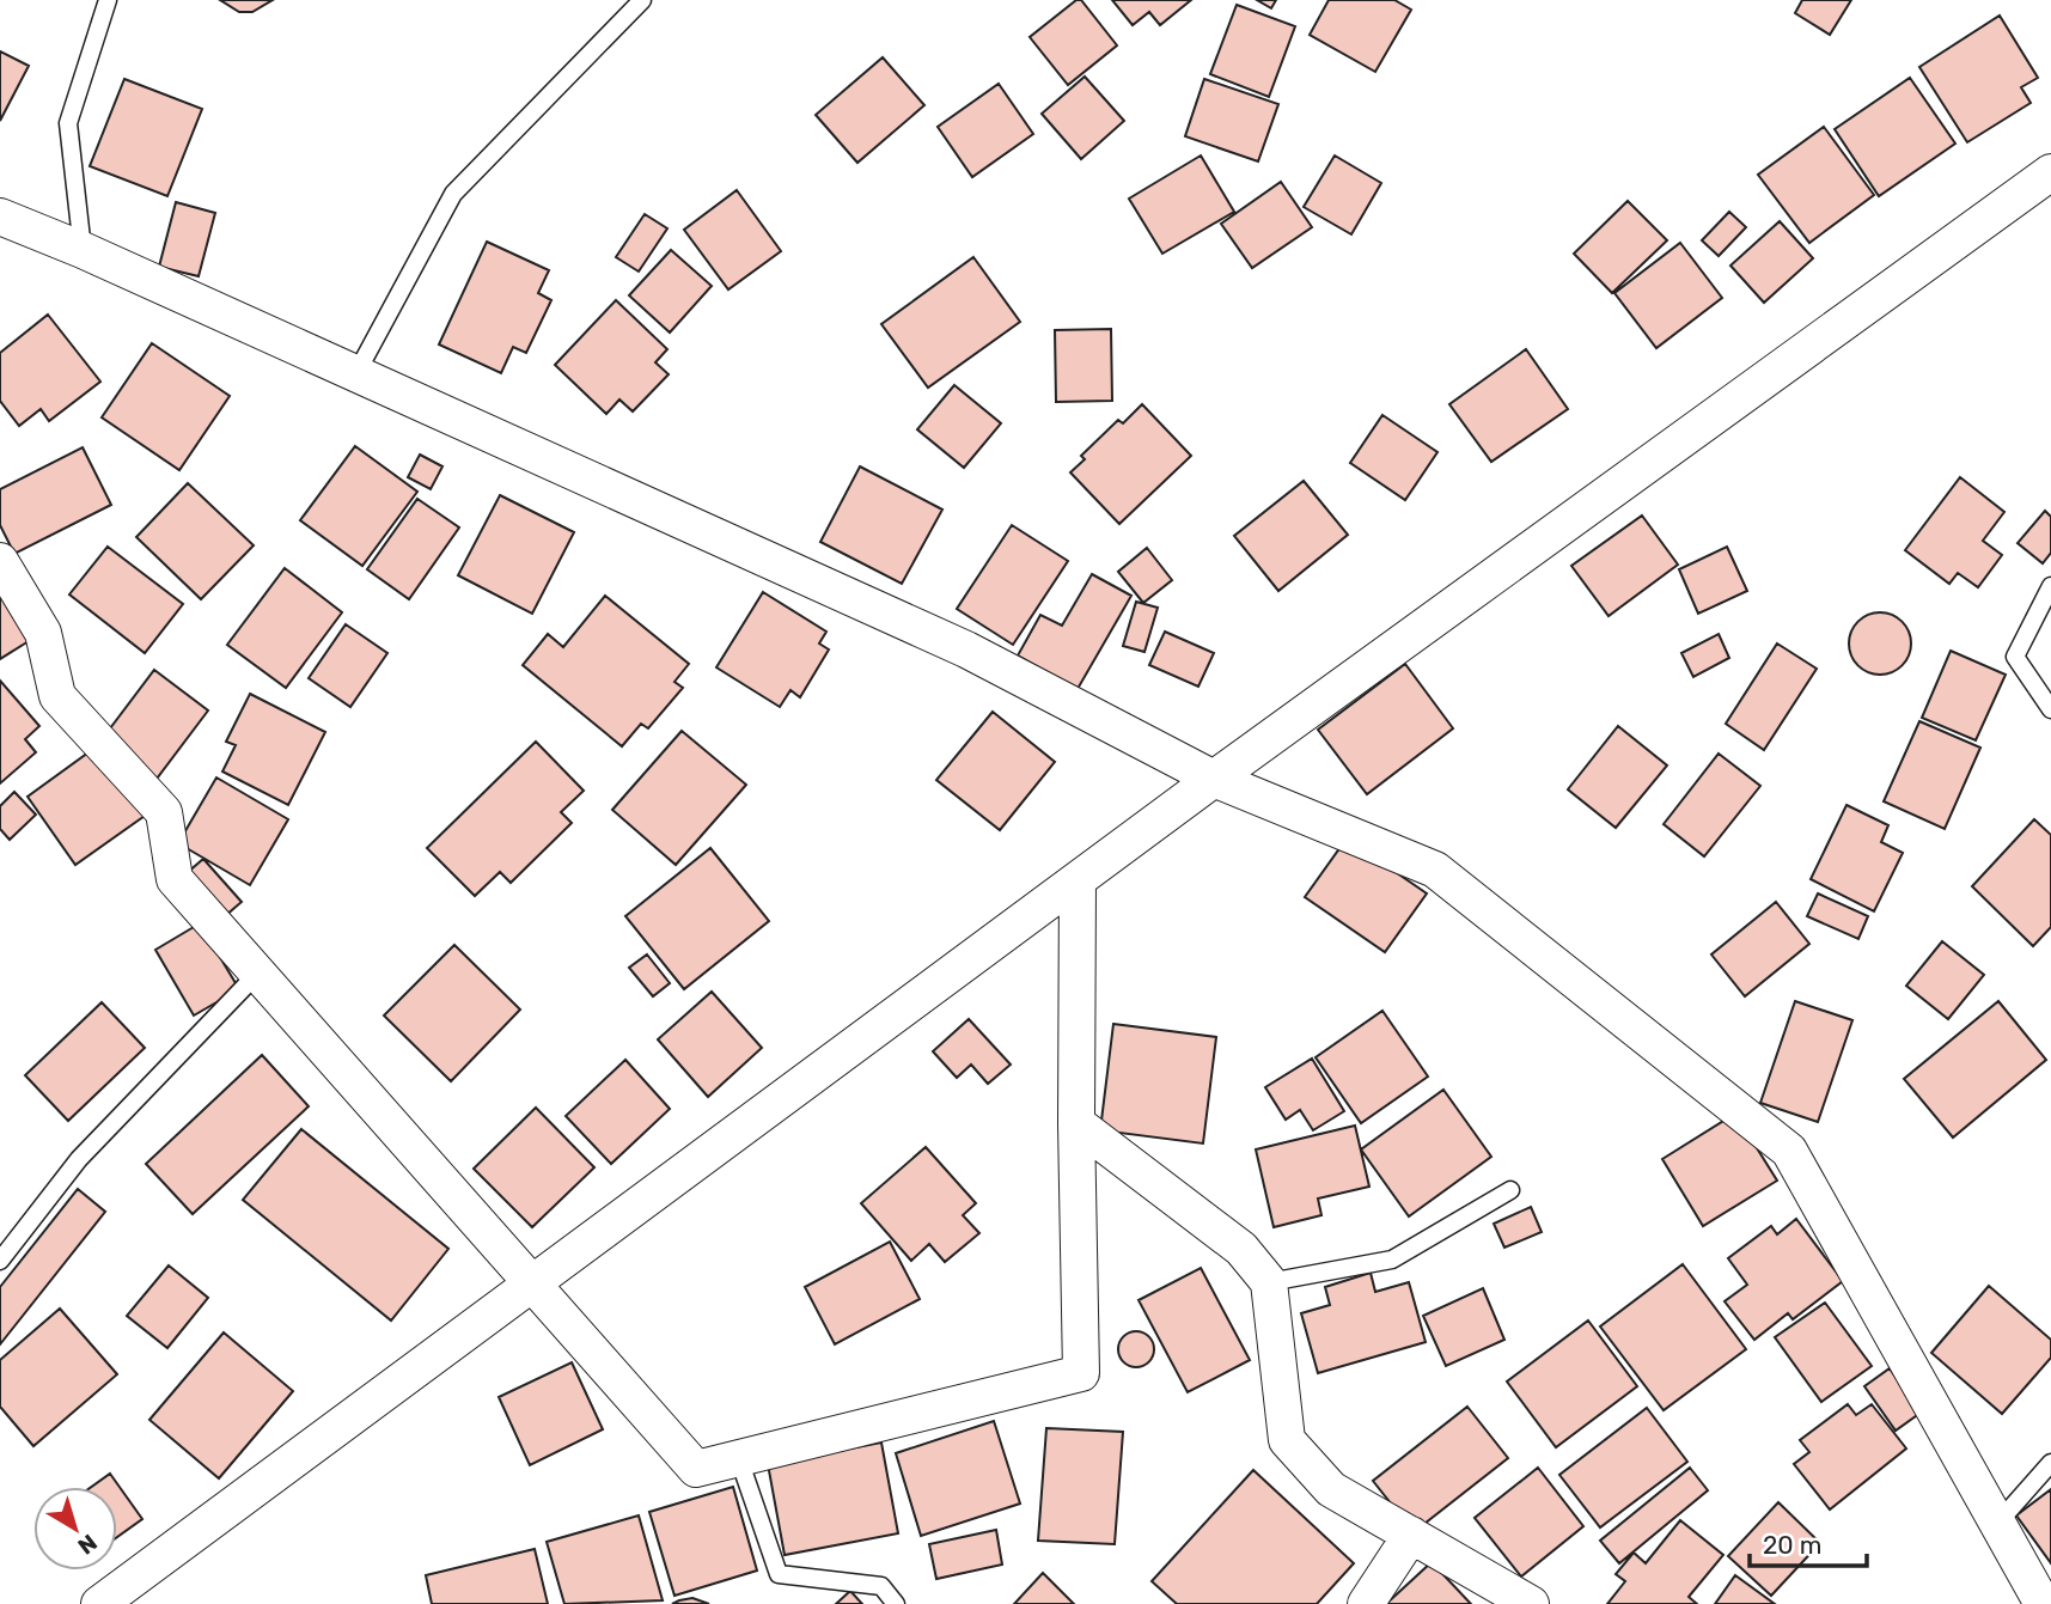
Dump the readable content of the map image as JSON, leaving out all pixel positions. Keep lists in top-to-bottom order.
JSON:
{
  "scale_bar": "20 m",
  "north": "bottom right"
}
